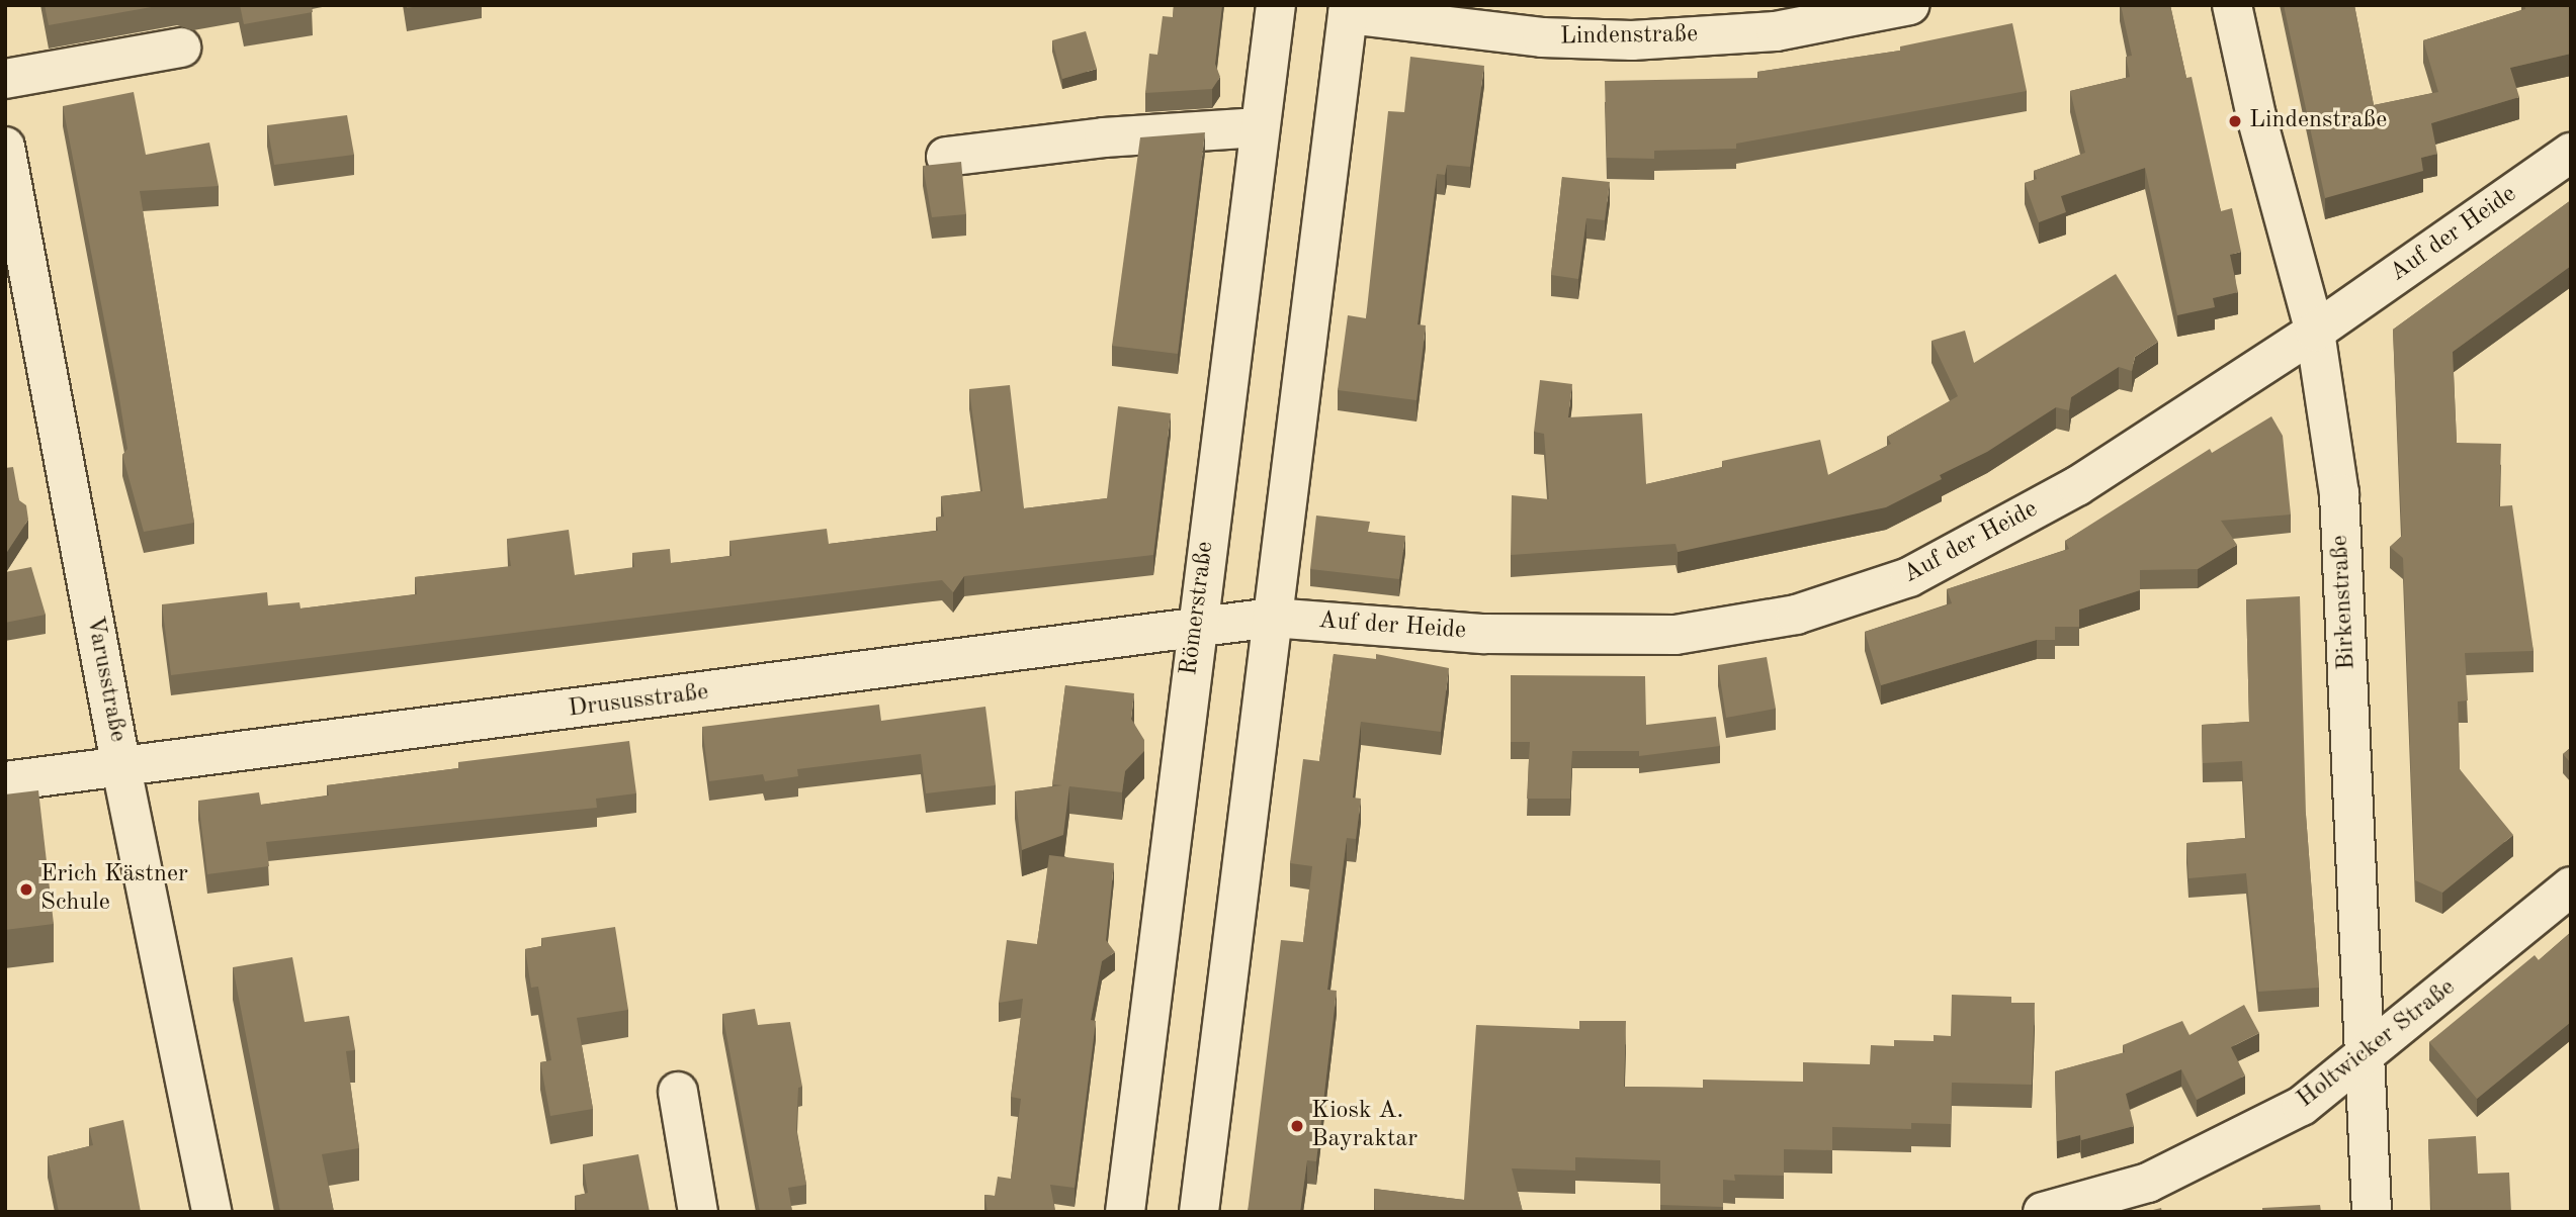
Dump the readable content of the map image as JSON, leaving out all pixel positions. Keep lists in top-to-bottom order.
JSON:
{
  "streets": {
    "street": [
      "Lindenstraße",
      "Auf der Heide",
      "Birkenstraße",
      "Römerstraße",
      "Varusstraße",
      "Drususstraße",
      "Holtwicker Straße"
    ]
  },
  "crossings": [
    ["Auf der Heide", "Birkenstraße"],
    ["Auf der Heide", "Drususstraße"],
    ["Birkenstraße", "Holtwicker Straße"],
    ["Römerstraße", "Drususstraße"],
    ["Varusstraße", "Drususstraße"]
  ],
  "places": ["Lindenstraße", "Erich Kästner Schule", "Kiosk A. Bayraktar"]
}
